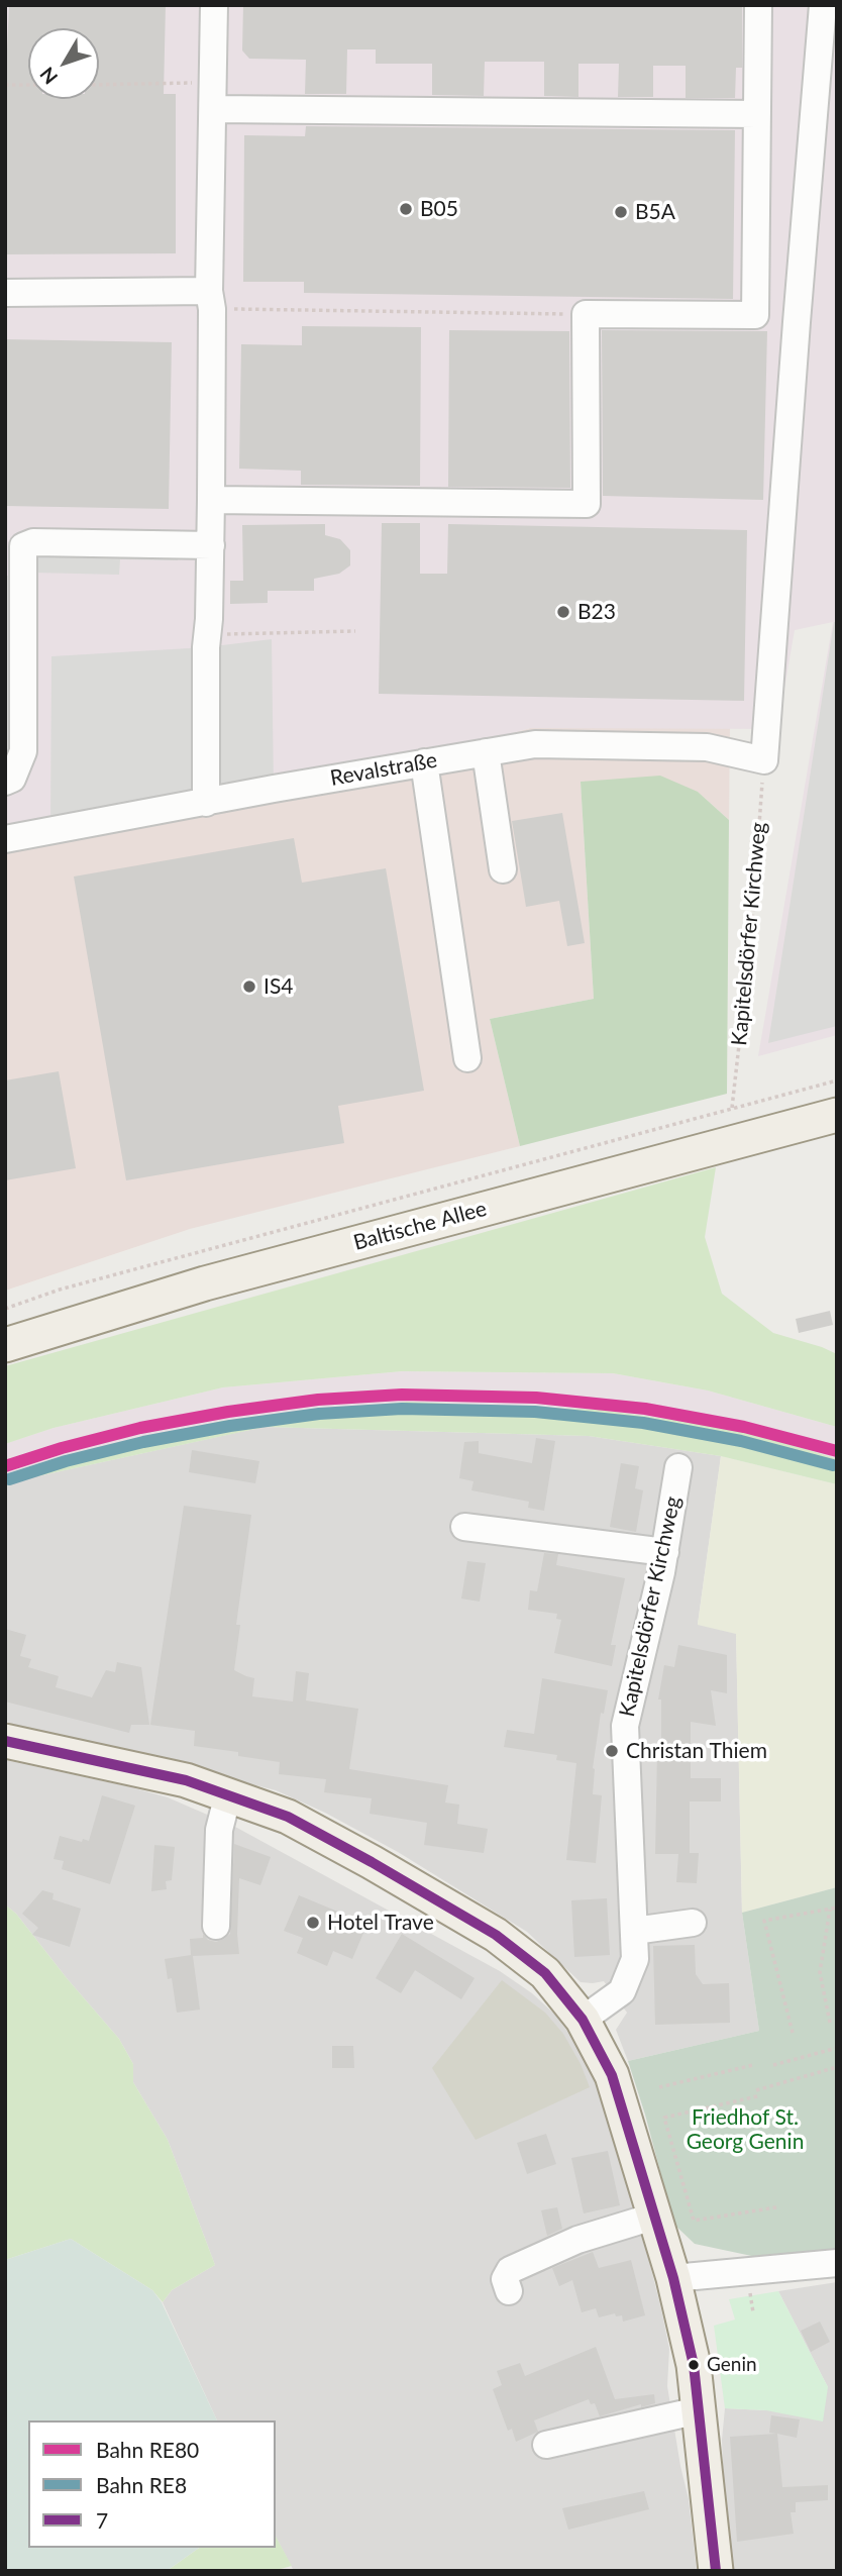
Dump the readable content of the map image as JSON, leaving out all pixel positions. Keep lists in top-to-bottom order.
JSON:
{
  "streets": {
    "main road": ["Baltische Allee"],
    "street": ["Revalstraße", "Kapitelsdörfer Kirchweg"]
  },
  "crossings": [
    ["Revalstraße", "Kapitelsdörfer Kirchweg"]
  ],
  "parks": ["Friedhof St. Georg Genin"],
  "places": [
    "B05",
    "B5A",
    "B23",
    "IS4",
    "Christan Thiem",
    "Hotel Trave",
    "Genin"
  ],
  "lines": ["rail line RE80", "rail line RE8", "transit line 7"],
  "legend": ["Bahn RE80", "Bahn RE8", "7"],
  "north": "bottom left"
}
